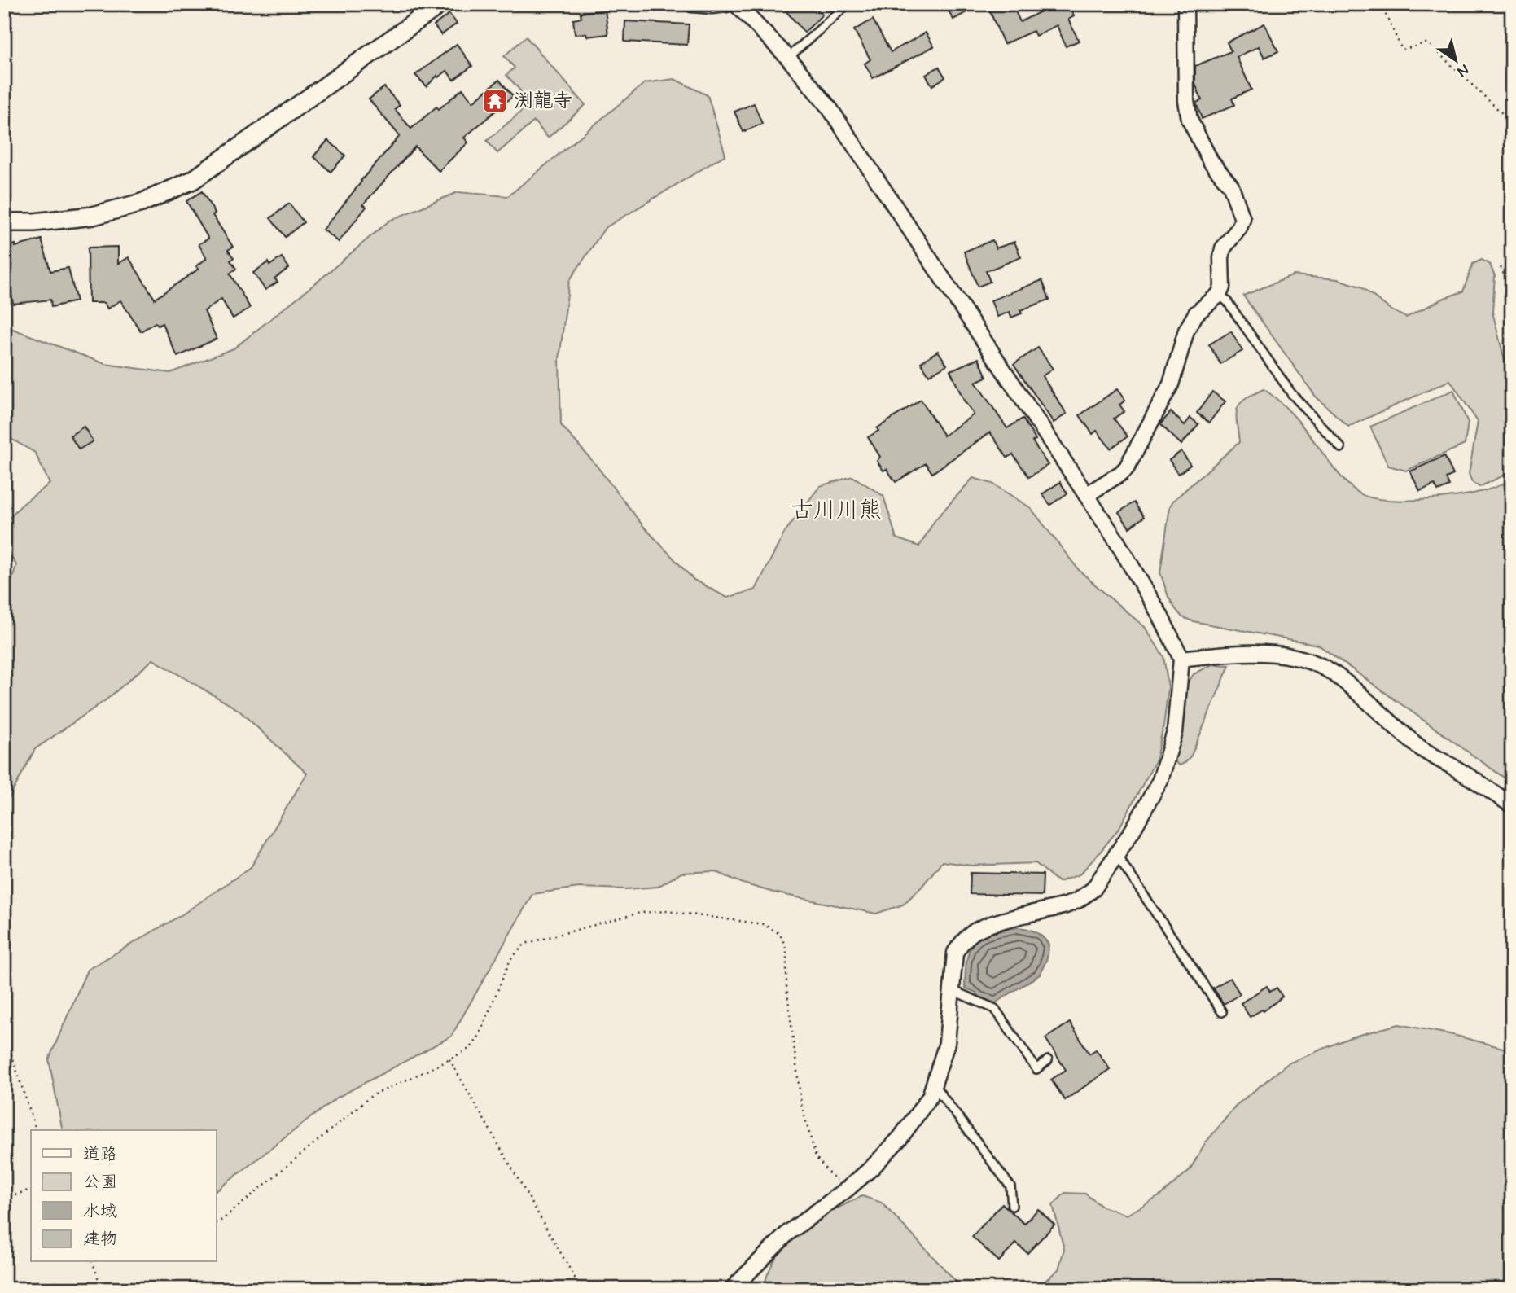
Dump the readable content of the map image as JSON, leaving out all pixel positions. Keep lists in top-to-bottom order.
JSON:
{
  "districts": ["古川川熊"],
  "places": {
    "temple": ["渕龍寺"]
  },
  "legend": [
    "道路",
    "公園",
    "水域",
    "建物"
  ],
  "north": "bottom right"
}
